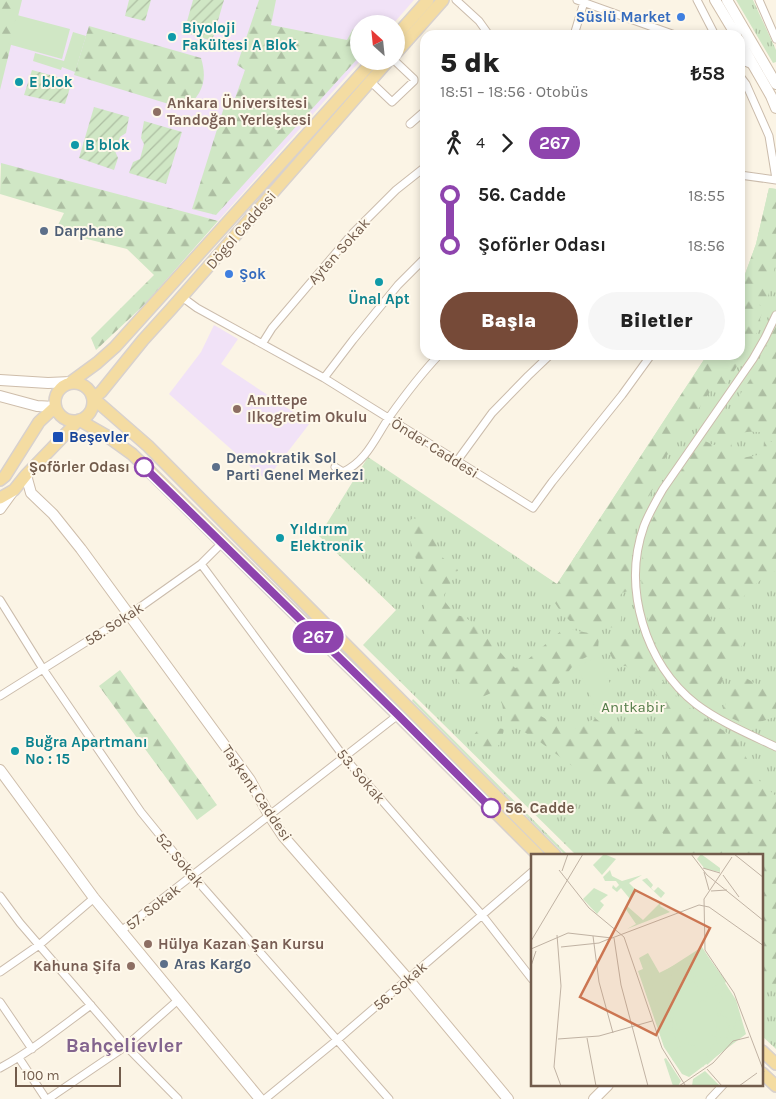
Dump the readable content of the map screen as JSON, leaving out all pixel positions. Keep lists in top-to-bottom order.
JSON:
{
  "streets": {
    "main road": ["Dögol Caddesi"],
    "street": [
      "Ayten Sokak",
      "Önder Caddesi",
      "58. Sokak",
      "53. Sokak",
      "Taşkent Caddesi",
      "52. Sokak",
      "57. Sokak",
      "56. Sokak"
    ]
  },
  "crossings": [
    ["Dögol Caddesi", "Önder Caddesi"],
    ["Ayten Sokak", "Önder Caddesi"],
    ["58. Sokak", "53. Sokak"],
    ["58. Sokak", "Taşkent Caddesi"],
    ["58. Sokak", "52. Sokak"],
    ["53. Sokak", "57. Sokak"],
    ["53. Sokak", "56. Sokak"],
    ["Taşkent Caddesi", "57. Sokak"],
    ["Taşkent Caddesi", "56. Sokak"],
    ["52. Sokak", "57. Sokak"],
    ["52. Sokak", "56. Sokak"]
  ],
  "districts": ["Bahçelievler"],
  "parks": ["Anıtkabir"],
  "places": {
    "other": [
      "Süslü Market",
      "Biyoloji Fakültesi A Blok",
      "E blok",
      "Ankara Üniversitesi Tandoğan Yerleşkesi",
      "B blok",
      "Darphane",
      "Şok",
      "Ünal Apt",
      "Anıttepe Ilkogretim Okulu",
      "Şoförler Odası",
      "Demokratik Sol Parti Genel Merkezi",
      "Yıldırım Elektronik",
      "Buğra Apartmanı No : 15",
      "56. Cadde",
      "Hülya Kazan Şan Kursu",
      "Aras Kargo",
      "Kahuna Şifa"
    ],
    "transit": ["Beşevler"]
  },
  "lines": ["bus line 267"],
  "scale_bar": "100 m",
  "north": "top left",
  "page": {
    "on_map": "267",
    "heading": ["5 dk", "18:51 – 18:56 · Otobüs", "₺58"],
    "legs": ["4", "267"],
    "list": [
      {
        "name": "56. Cadde",
        "value": "18:55"
      },
      {
        "name": "Şoförler Odası",
        "value": "18:56"
      }
    ],
    "buttons": ["Başla", "Biletler"],
    "scale": "100 m"
  }
}
